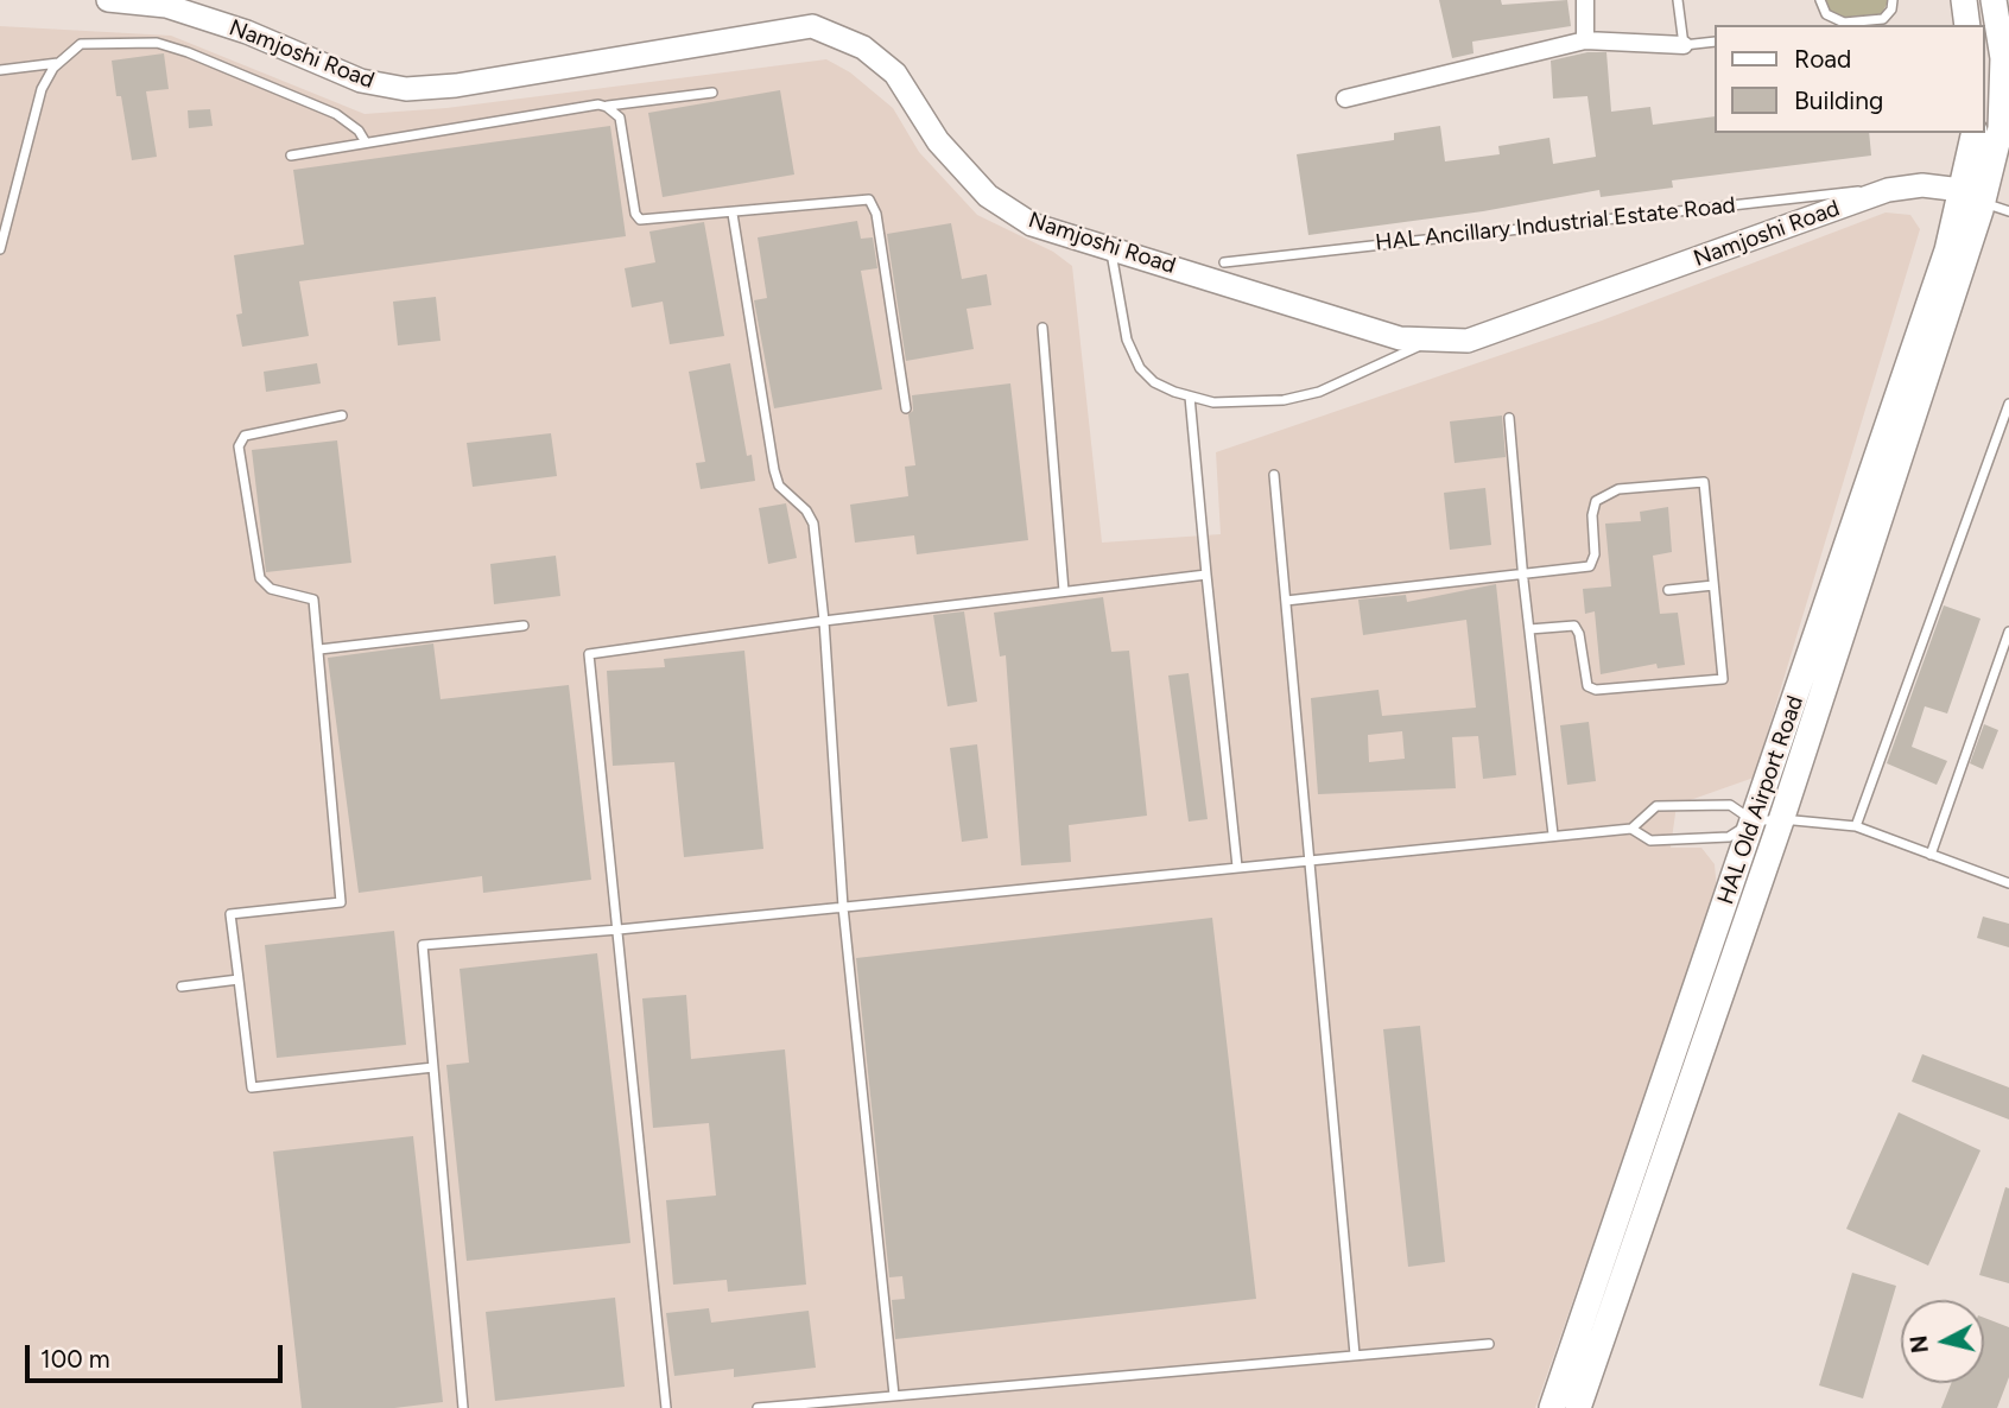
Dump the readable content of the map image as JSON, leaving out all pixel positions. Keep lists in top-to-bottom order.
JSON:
{
  "streets": {
    "main road": ["Namjoshi Road", "HAL Old Airport Road"],
    "lane": ["HAL Ancillary Industrial Estate Road"]
  },
  "crossings": [
    ["Namjoshi Road", "HAL Ancillary Industrial Estate Road"],
    ["Namjoshi Road", "HAL Old Airport Road"]
  ],
  "legend": ["Road", "Building"],
  "scale_bar": "100 m",
  "north": "left"
}
